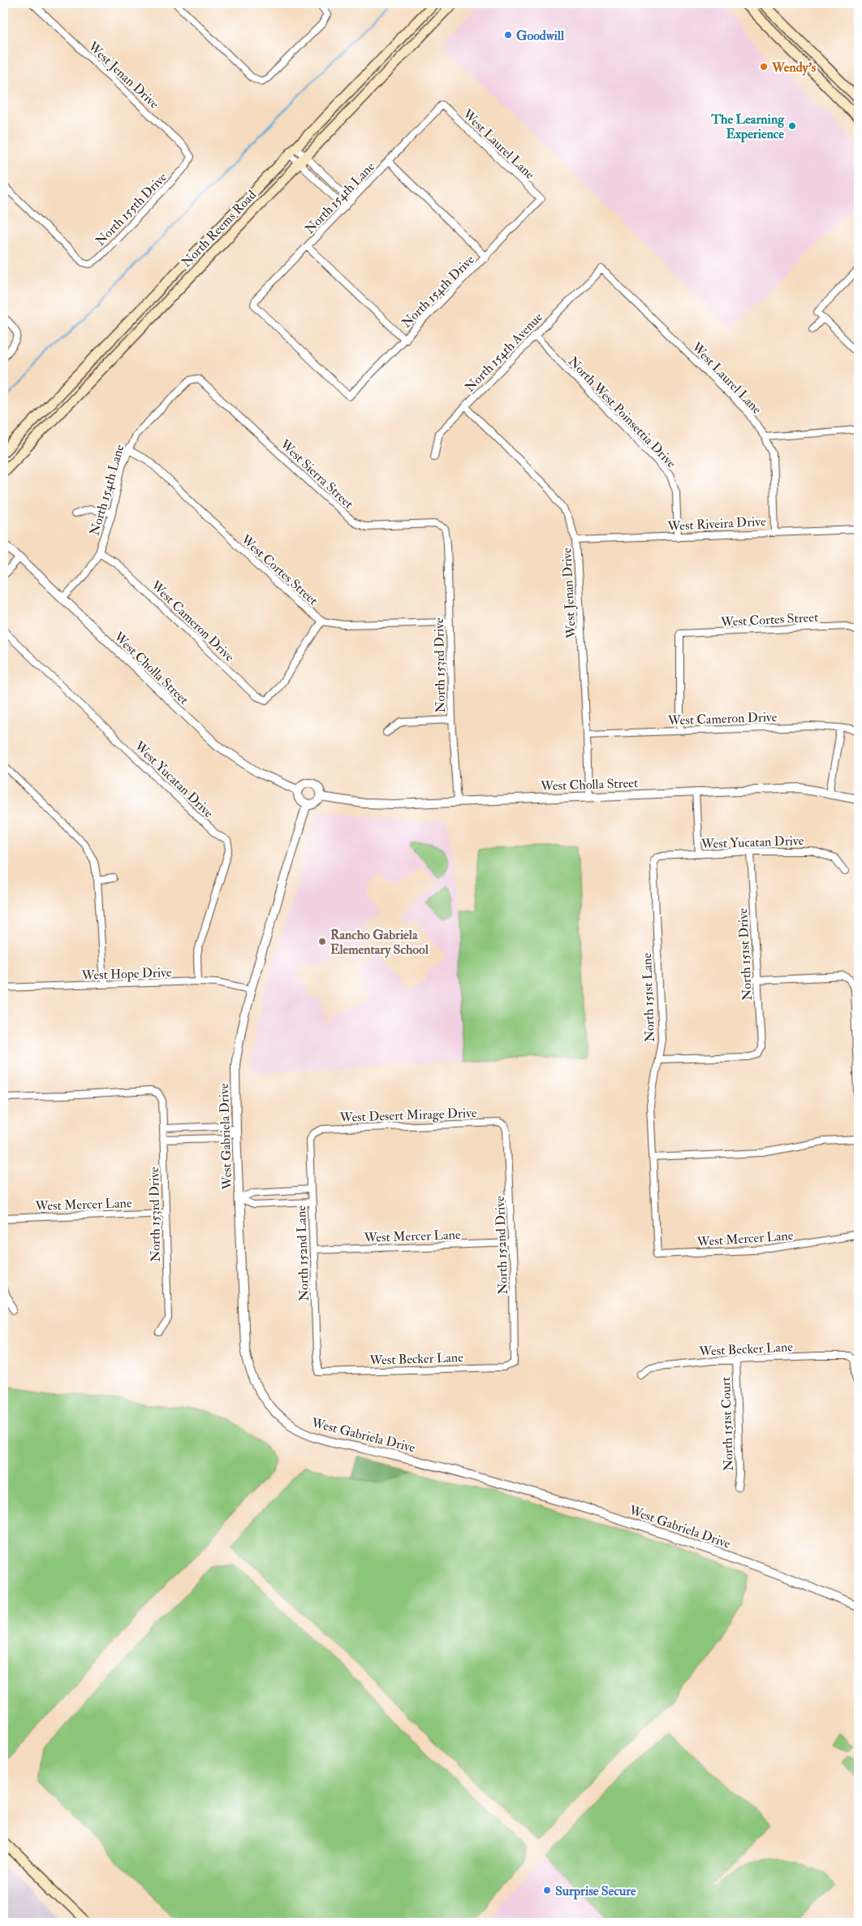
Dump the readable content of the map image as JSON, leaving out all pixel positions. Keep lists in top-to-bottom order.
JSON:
{
  "streets": {
    "main road": ["North Reems Road"],
    "street": [
      "West Jenan Drive",
      "West Laurel Lane",
      "North 154th Lane",
      "North 155th Drive",
      "North 154th Drive",
      "North 154th Avenue",
      "North West Poinsettia Drive",
      "West Sierra Street",
      "West Riveira Drive",
      "West Cortes Street",
      "West Cameron Drive",
      "North 153rd Drive",
      "West Cholla Street",
      "West Yucatan Drive",
      "North 151st Drive",
      "West Hope Drive",
      "North 151st Lane",
      "West Desert Mirage Drive",
      "West Gabriela Drive",
      "West Mercer Lane",
      "North 152nd Drive",
      "North 152nd Lane",
      "West Becker Lane",
      "North 151st Court"
    ]
  },
  "crossings": [
    ["West Jenan Drive", "North 155th Drive"],
    ["West Jenan Drive", "North 154th Avenue"],
    ["West Jenan Drive", "West Riveira Drive"],
    ["West Jenan Drive", "West Cameron Drive"],
    ["West Jenan Drive", "West Cholla Street"],
    ["West Laurel Lane", "North 154th Lane"],
    ["West Laurel Lane", "North 154th Drive"],
    ["West Laurel Lane", "North 154th Avenue"],
    ["West Laurel Lane", "West Riveira Drive"],
    ["North 154th Lane", "North 154th Drive"],
    ["North 154th Lane", "West Sierra Street"],
    ["North 154th Lane", "West Cortes Street"],
    ["North 154th Lane", "West Cameron Drive"],
    ["North 154th Lane", "West Cholla Street"],
    ["North 154th Avenue", "North West Poinsettia Drive"],
    ["North West Poinsettia Drive", "West Riveira Drive"],
    ["West Sierra Street", "North 153rd Drive"],
    ["West Cortes Street", "West Cameron Drive"],
    ["West Cortes Street", "North 153rd Drive"],
    ["North 153rd Drive", "West Cholla Street"],
    ["North 153rd Drive", "West Mercer Lane"],
    ["West Cholla Street", "West Gabriela Drive"],
    ["West Yucatan Drive", "North 151st Drive"],
    ["West Yucatan Drive", "West Hope Drive"],
    ["West Yucatan Drive", "North 151st Lane"],
    ["North 151st Drive", "North 151st Lane"],
    ["West Hope Drive", "West Gabriela Drive"],
    ["North 151st Lane", "West Mercer Lane"],
    ["West Desert Mirage Drive", "North 152nd Drive"],
    ["West Desert Mirage Drive", "North 152nd Lane"],
    ["West Mercer Lane", "North 152nd Drive"],
    ["West Mercer Lane", "North 152nd Lane"],
    ["North 152nd Drive", "West Becker Lane"],
    ["North 152nd Lane", "West Becker Lane"],
    ["West Becker Lane", "North 151st Court"]
  ],
  "places": [
    "Goodwill",
    "Wendy's",
    "The Learning Experience",
    "Rancho Gabriela Elementary School",
    "Surprise Secure"
  ]
}
